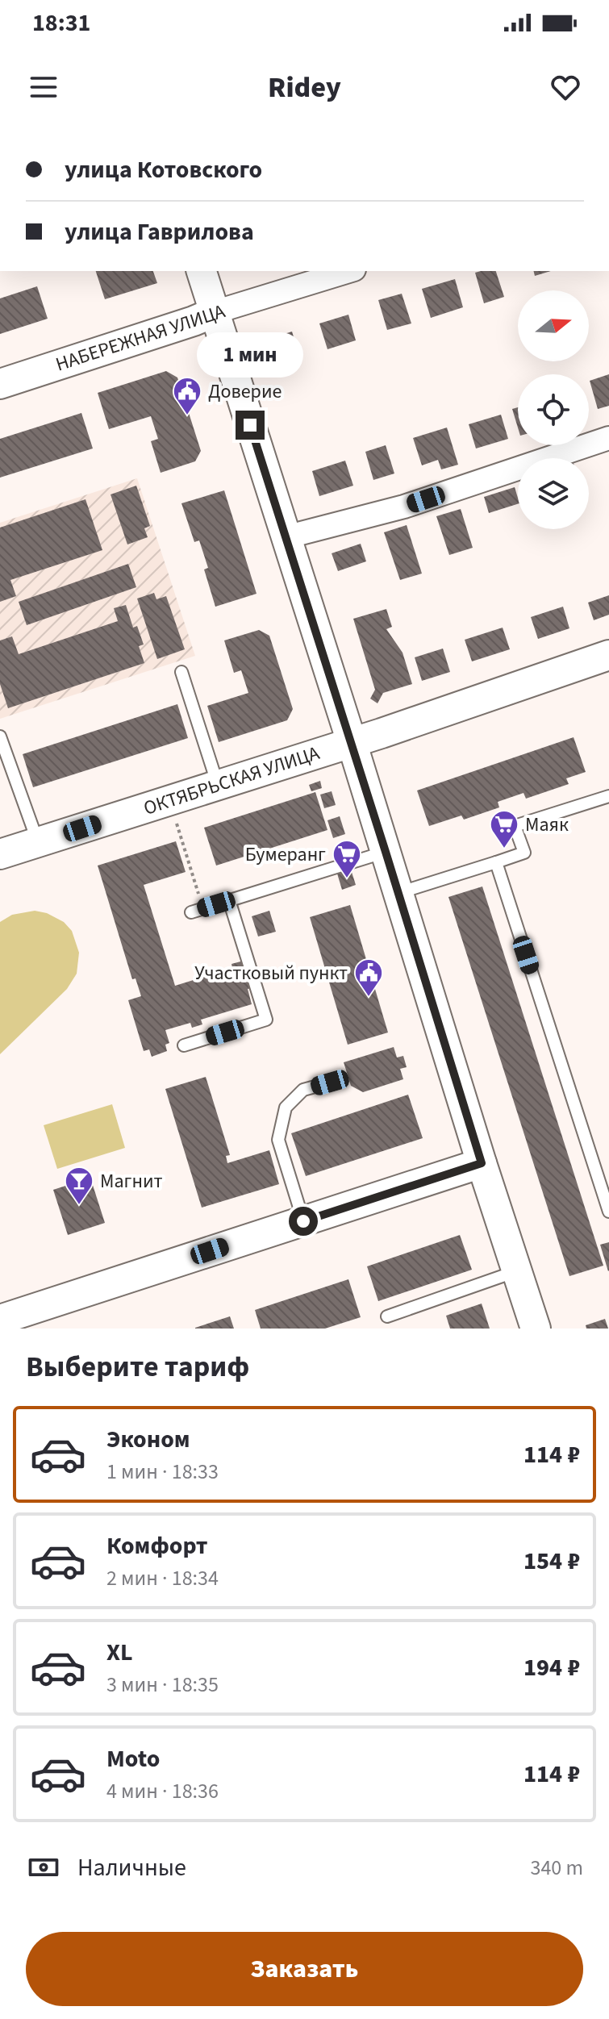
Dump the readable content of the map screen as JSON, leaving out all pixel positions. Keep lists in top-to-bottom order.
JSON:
{
  "streets": {
    "street": ["НАБЕРЕЖНАЯ УЛИЦА", "ОКТЯБРЬСКАЯ УЛИЦА"]
  },
  "places": {
    "public building": ["Доверие", "Участковый пункт"],
    "supermarket": ["Маяк", "Бумеранг"],
    "bar": ["Магнит"]
  },
  "north": "right",
  "page": {
    "status": "18:31",
    "header": "Ridey",
    "banner": ["улица Котовского", "улица Гаврилова"],
    "bubble": "1 мин",
    "heading": "Выберите тариф",
    "list": [
      {
        "name": "Эконом",
        "note": "1 мин · 18:33",
        "value": "114 ₽"
      },
      {
        "name": "Комфорт",
        "note": "2 мин · 18:34",
        "value": "154 ₽"
      },
      {
        "name": "XL",
        "note": "3 мин · 18:35",
        "value": "194 ₽"
      },
      {
        "name": "Moto",
        "note": "4 мин · 18:36",
        "value": "114 ₽"
      }
    ],
    "pay": ["Наличные", "340 m"],
    "buttons": "Заказать"
  }
}
